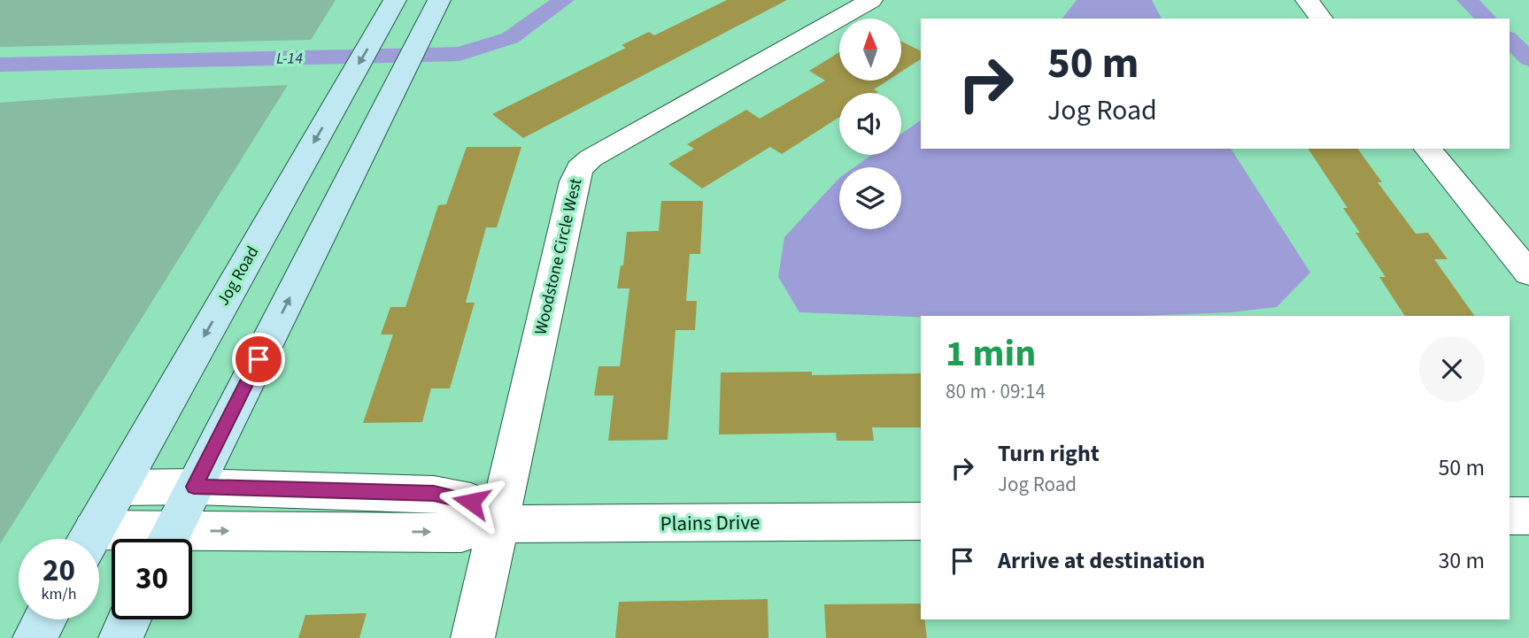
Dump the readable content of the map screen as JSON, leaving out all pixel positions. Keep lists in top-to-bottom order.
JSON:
{
  "streets": {
    "main road": ["Jog Road"],
    "street": ["Woodstone Circle West", "Plains Drive"]
  },
  "crossings": [
    ["Woodstone Circle West", "Plains Drive"]
  ],
  "water": ["L-14"],
  "north": "top",
  "page": {
    "turn": ["50 m", "Jog Road"],
    "heading": ["1 min", "80 m · 09:14"],
    "list": [
      {
        "name": "Turn right",
        "note": "Jog Road",
        "value": "50 m"
      },
      {
        "name": "Arrive at destination",
        "value": "30 m"
      }
    ],
    "speed": "20 km/h",
    "limit": "30"
  }
}
